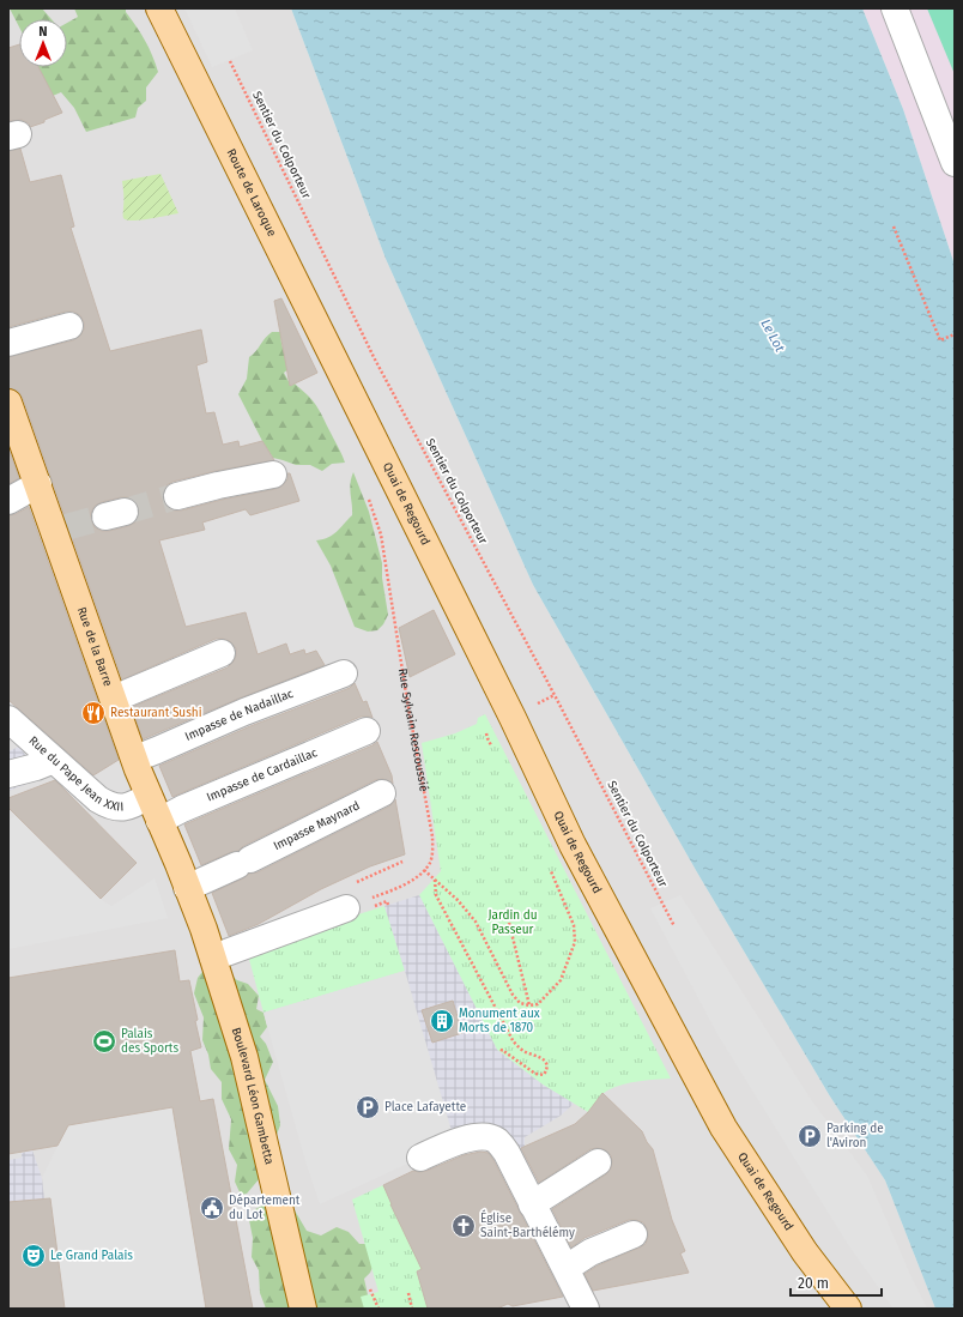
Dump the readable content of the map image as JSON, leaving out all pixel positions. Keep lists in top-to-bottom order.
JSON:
{
  "streets": {
    "main road": [
      "Route de Laroque",
      "Quai de Regourd",
      "Rue de la Barre",
      "Boulevard Léon Gambetta"
    ],
    "street": [
      "Impasse de Nadaillac",
      "Rue du Pape Jean XXII",
      "Impasse de Cardaillac",
      "Impasse Maynard"
    ],
    "path": ["Sentier du Colporteur", "Rue Sylvain Rescoussié"]
  },
  "crossings": [
    ["Route de Laroque", "Quai de Regourd"],
    ["Rue de la Barre", "Impasse de Nadaillac"],
    ["Rue de la Barre", "Rue du Pape Jean XXII"],
    ["Rue de la Barre", "Impasse de Cardaillac"],
    ["Rue de la Barre", "Impasse Maynard"],
    ["Rue de la Barre", "Boulevard Léon Gambetta"],
    ["Impasse Maynard", "Boulevard Léon Gambetta"]
  ],
  "water": ["Le Lot"],
  "parks": ["Jardin du Passeur"],
  "places": {
    "restaurant": ["Restaurant Sushi"],
    "building": ["Monument aux Morts de 1870"],
    "sports": ["Palais des Sports"],
    "parking": ["Place Lafayette", "Parking de l'Aviron"],
    "public building": ["Département du Lot"],
    "church": ["Église Saint-Barthélémy"],
    "theatre": ["Le Grand Palais"]
  },
  "scale_bar": "20 m",
  "north": "top"
}
